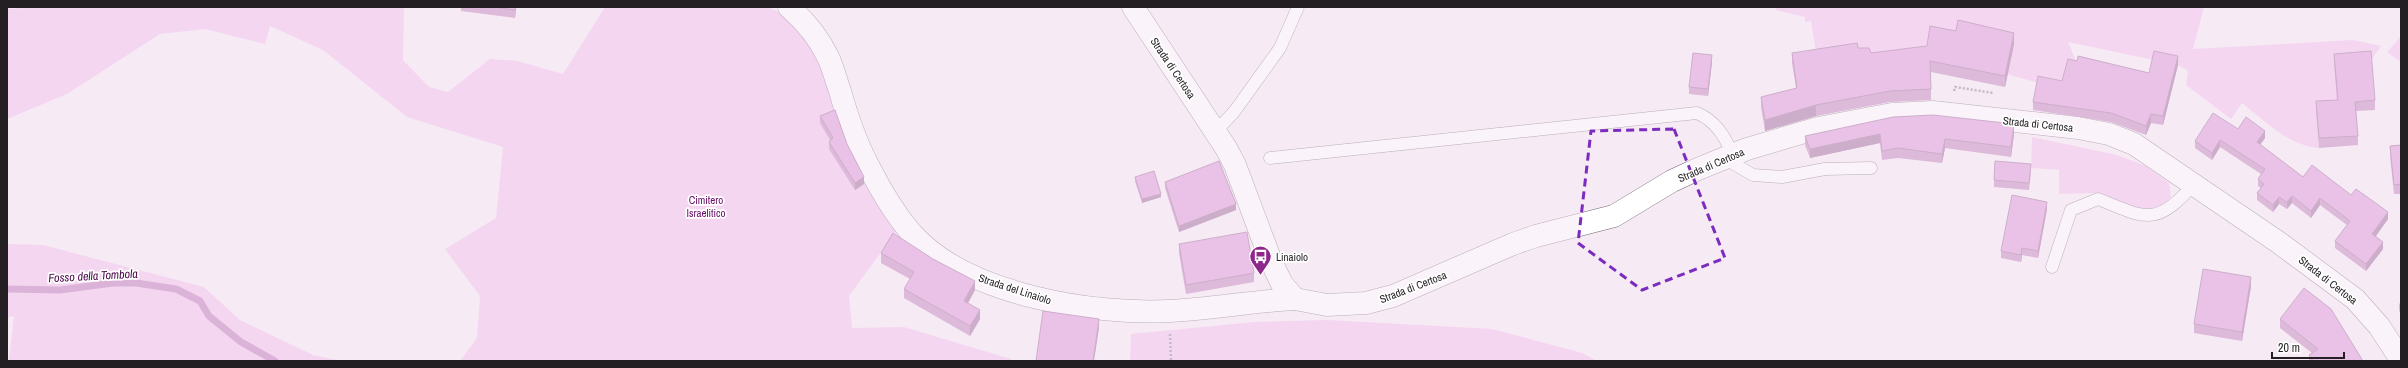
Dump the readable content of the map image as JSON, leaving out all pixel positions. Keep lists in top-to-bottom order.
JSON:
{
  "streets": {
    "street": ["Strada di Certosa", "Strada del Linaiolo"]
  },
  "crossings": [
    ["Strada di Certosa", "Strada del Linaiolo"]
  ],
  "water": ["Fosso della Tombola"],
  "parks": ["Cimitero Israelitico"],
  "places": {
    "bus stop": ["Linaiolo"]
  },
  "scale_bar": "20 m"
}
